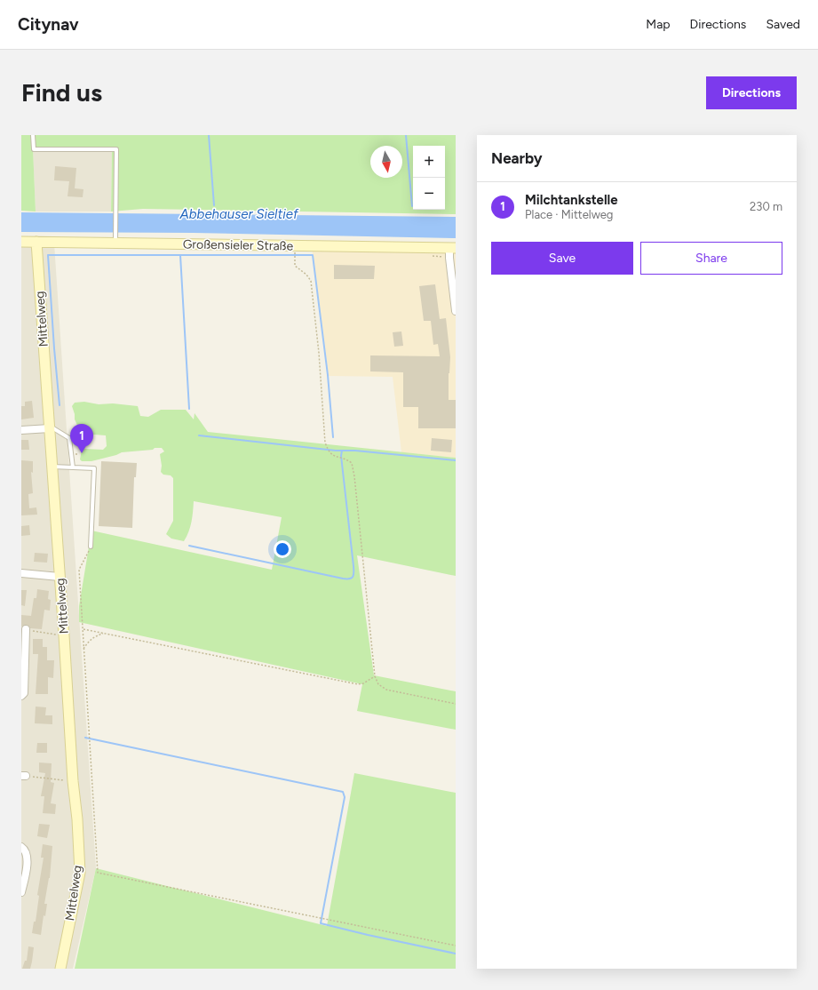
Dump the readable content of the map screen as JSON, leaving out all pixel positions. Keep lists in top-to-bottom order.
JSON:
{
  "streets": {
    "street": ["Großensieler Straße", "Mittelweg"]
  },
  "crossings": [
    ["Großensieler Straße", "Mittelweg"]
  ],
  "water": ["Abbehauser Sieltief"],
  "north": "bottom",
  "page": {
    "header": "Citynav",
    "nav": ["Map", "Directions", "Saved"],
    "buttons": [
      "Directions",
      ["Save", "Share"]
    ],
    "title": "Find us",
    "heading": "Nearby",
    "map_buttons": ["+", "−"],
    "list": [
      {
        "mark": "1",
        "name": "Milchtankstelle",
        "note": "Place · Mittelweg",
        "value": "230 m"
      }
    ],
    "pins": "1"
  }
}
